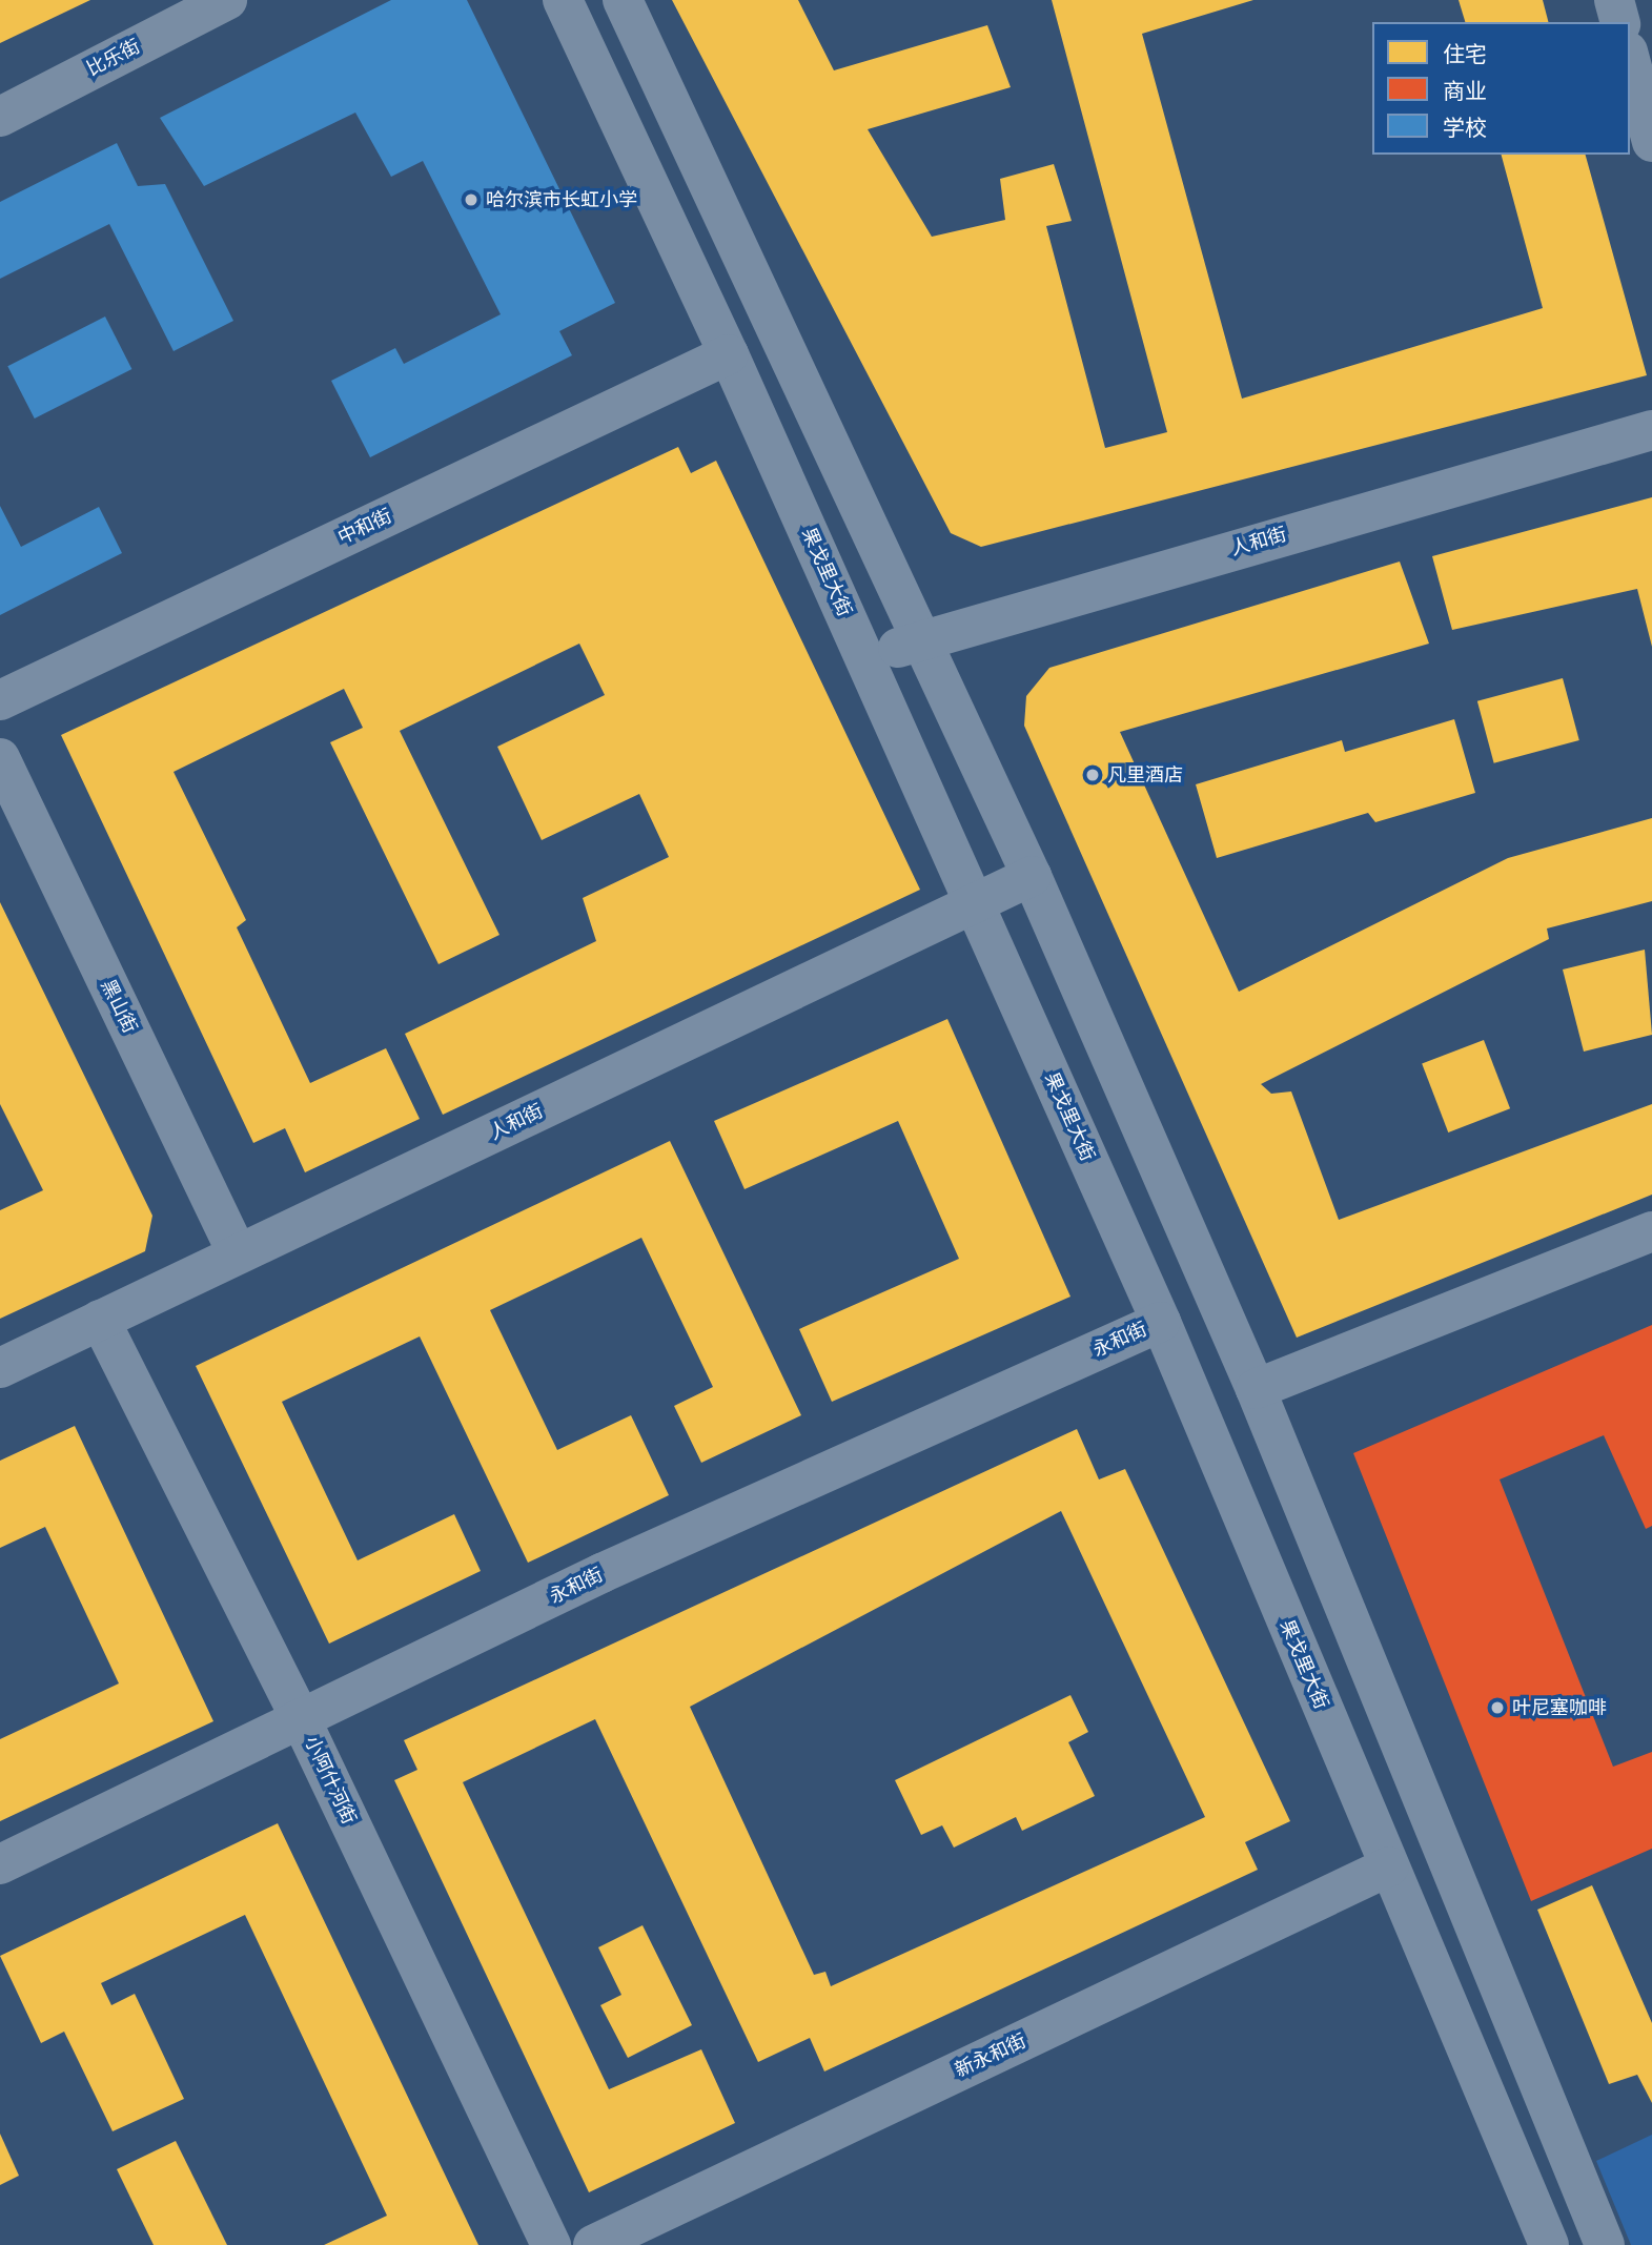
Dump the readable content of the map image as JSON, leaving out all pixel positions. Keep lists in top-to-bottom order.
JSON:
{
  "streets": {
    "street": [
      "比乐街",
      "中和街",
      "人和街",
      "果戈里大街",
      "黑山街",
      "永和街",
      "小阿什河街",
      "新永和街"
    ]
  },
  "crossings": [
    ["中和街", "果戈里大街"],
    ["人和街", "果戈里大街"],
    ["人和街", "黑山街"],
    ["人和街", "小阿什河街"],
    ["果戈里大街", "永和街"],
    ["果戈里大街", "新永和街"],
    ["永和街", "小阿什河街"]
  ],
  "places": ["哈尔滨市长虹小学", "凡里酒店", "叶尼塞咖啡"],
  "legend": ["住宅", "商业", "学校"]
}
